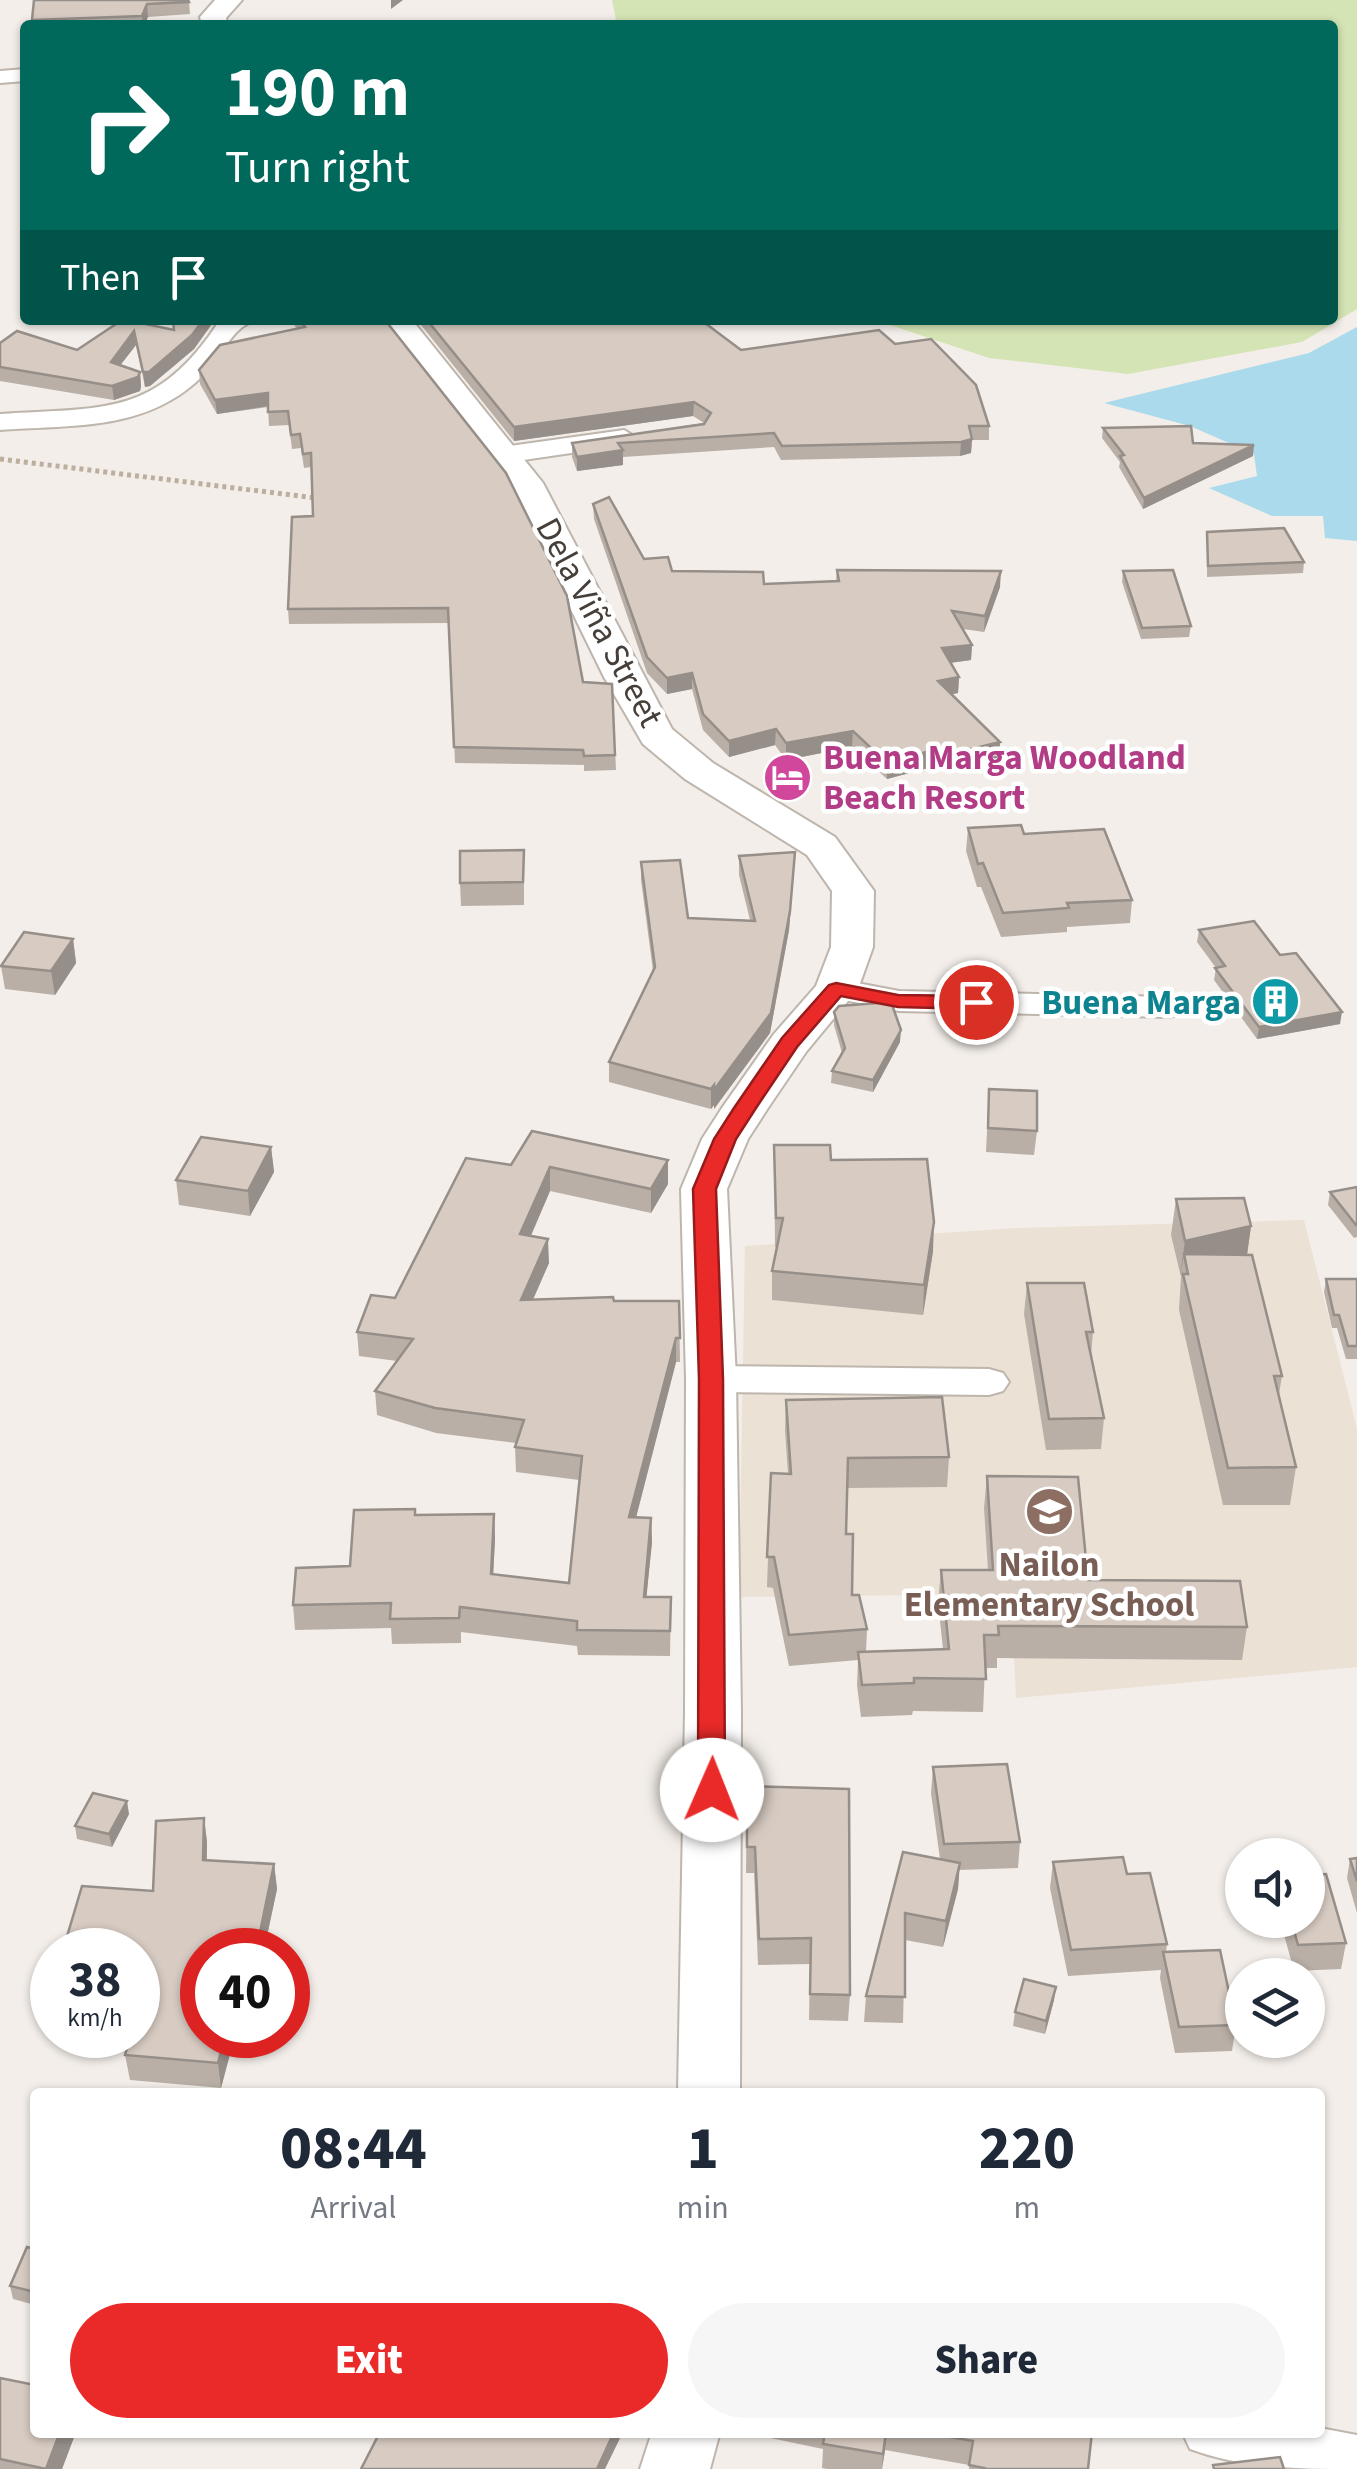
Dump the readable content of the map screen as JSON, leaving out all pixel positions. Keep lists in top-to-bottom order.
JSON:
{
  "streets": {
    "street": ["Dela Viña Street"]
  },
  "places": {
    "hotel": ["Buena Marga Woodland Beach Resort"],
    "building": ["Buena Marga"],
    "school or university": ["Nailon Elementary School"]
  },
  "page": {
    "turn": ["190 m", "Turn right"],
    "then": "Then",
    "speed": "38 km/h",
    "limit": "40",
    "eta": [
      "08:44",
      "Arrival",
      "1",
      "min",
      "220",
      "m"
    ],
    "buttons": ["Exit", "Share"]
  }
}
